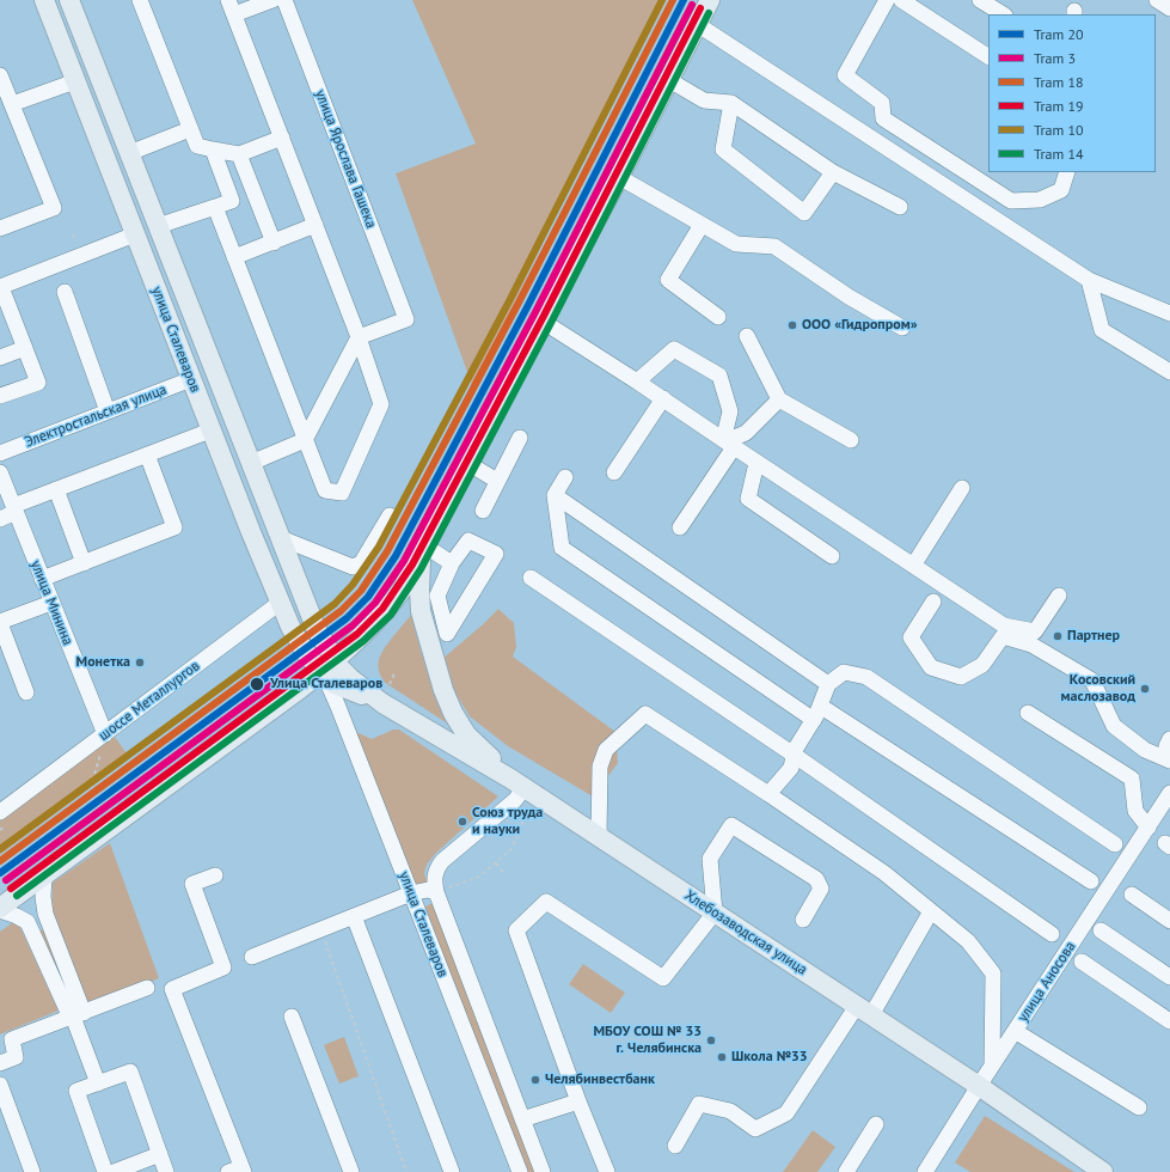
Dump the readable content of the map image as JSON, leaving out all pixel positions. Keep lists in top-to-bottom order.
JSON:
{
  "streets": {
    "main road": ["улица Сталеваров", "шоссе Металлургов", "Хлебозаводская улица"],
    "street": [
      "улица Ярослава Гашека",
      "Электростальская улица",
      "улица Минина",
      "улица Аносова"
    ]
  },
  "crossings": [
    ["улица Сталеваров", "Электростальская улица"],
    ["улица Сталеваров", "шоссе Металлургов"],
    ["улица Сталеваров", "Хлебозаводская улица"],
    ["улица Минина", "шоссе Металлургов"],
    ["Хлебозаводская улица", "улица Аносова"]
  ],
  "places": [
    "ООО «Гидропром»",
    "Партнер",
    "Монетка",
    "Улица Сталеваров",
    "Косовский маслозавод",
    "Союз труда и науки",
    "МБОУ СОШ № 33 г. Челябинска",
    "Школа №33",
    "Челябинвестбанк"
  ],
  "lines": [
    "tram line 20",
    "tram line 18",
    "tram line 10",
    "tram line 3",
    "tram line 19",
    "tram line 14"
  ],
  "legend": [
    "Tram 20",
    "Tram 3",
    "Tram 18",
    "Tram 19",
    "Tram 10",
    "Tram 14"
  ]
}
